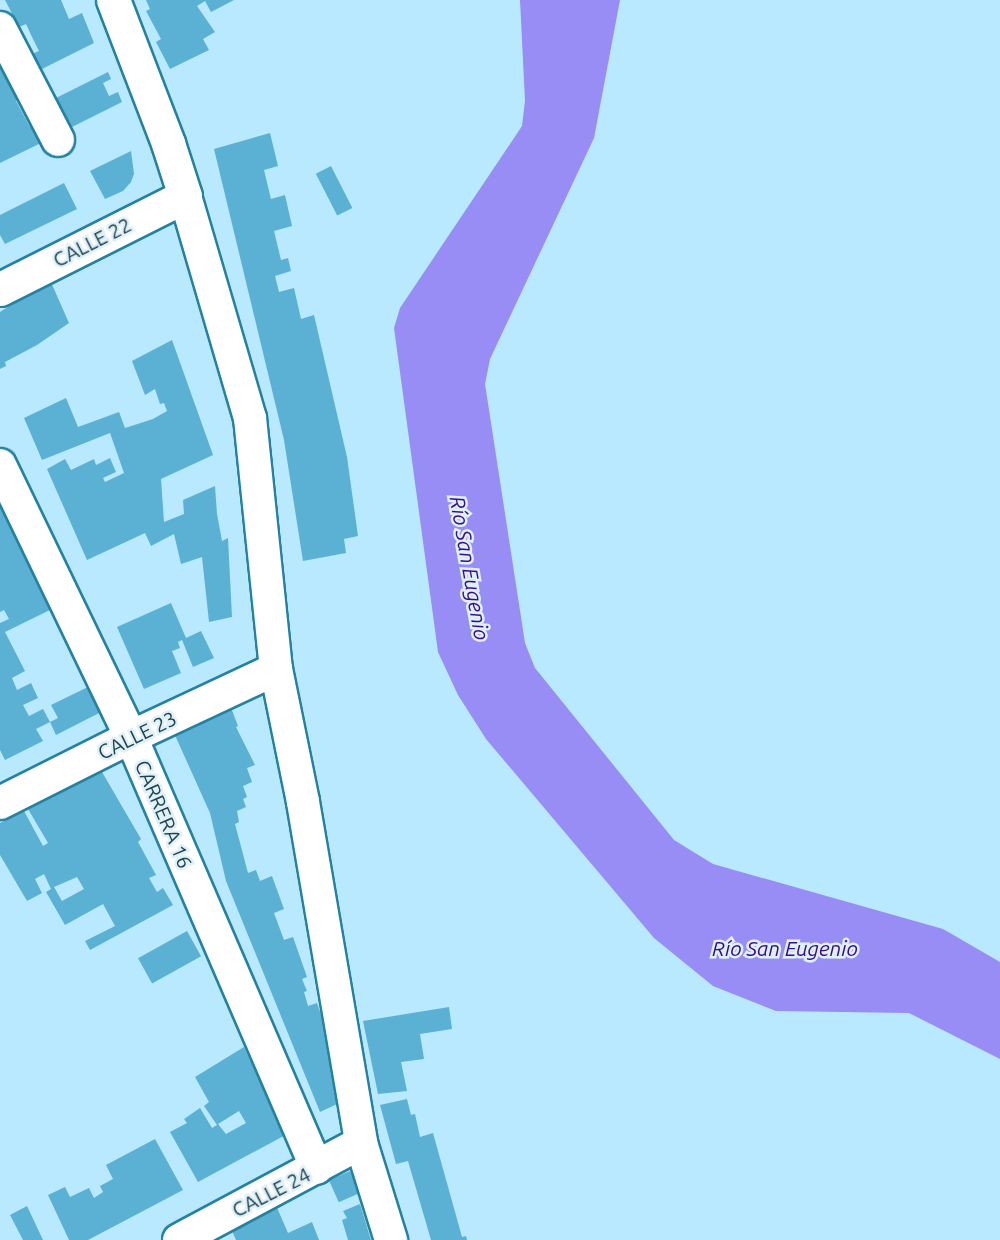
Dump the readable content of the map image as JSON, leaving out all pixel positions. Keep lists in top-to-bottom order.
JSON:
{
  "streets": {
    "main road": ["CALLE 22"],
    "street": ["CALLE 23", "CARRERA 16", "CALLE 24"]
  },
  "crossings": [
    ["CALLE 23", "CARRERA 16"],
    ["CARRERA 16", "CALLE 24"]
  ],
  "water": ["Río San Eugenio"]
}
